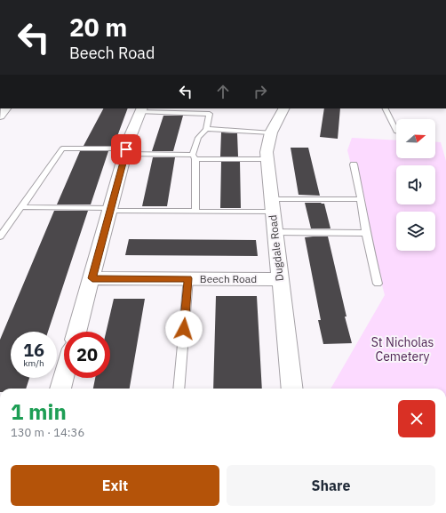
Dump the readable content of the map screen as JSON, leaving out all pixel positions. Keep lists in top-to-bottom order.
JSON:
{
  "streets": {
    "street": ["Dugdale Road", "Beech Road"]
  },
  "crossings": [
    ["Dugdale Road", "Beech Road"]
  ],
  "parks": ["St Nicholas Cemetery"],
  "north": "right",
  "page": {
    "turn": ["20 m", "Beech Road"],
    "speed": "16 km/h",
    "limit": "20",
    "heading": ["1 min", "130 m · 14:36"],
    "buttons": ["Exit", "Share"]
  }
}
